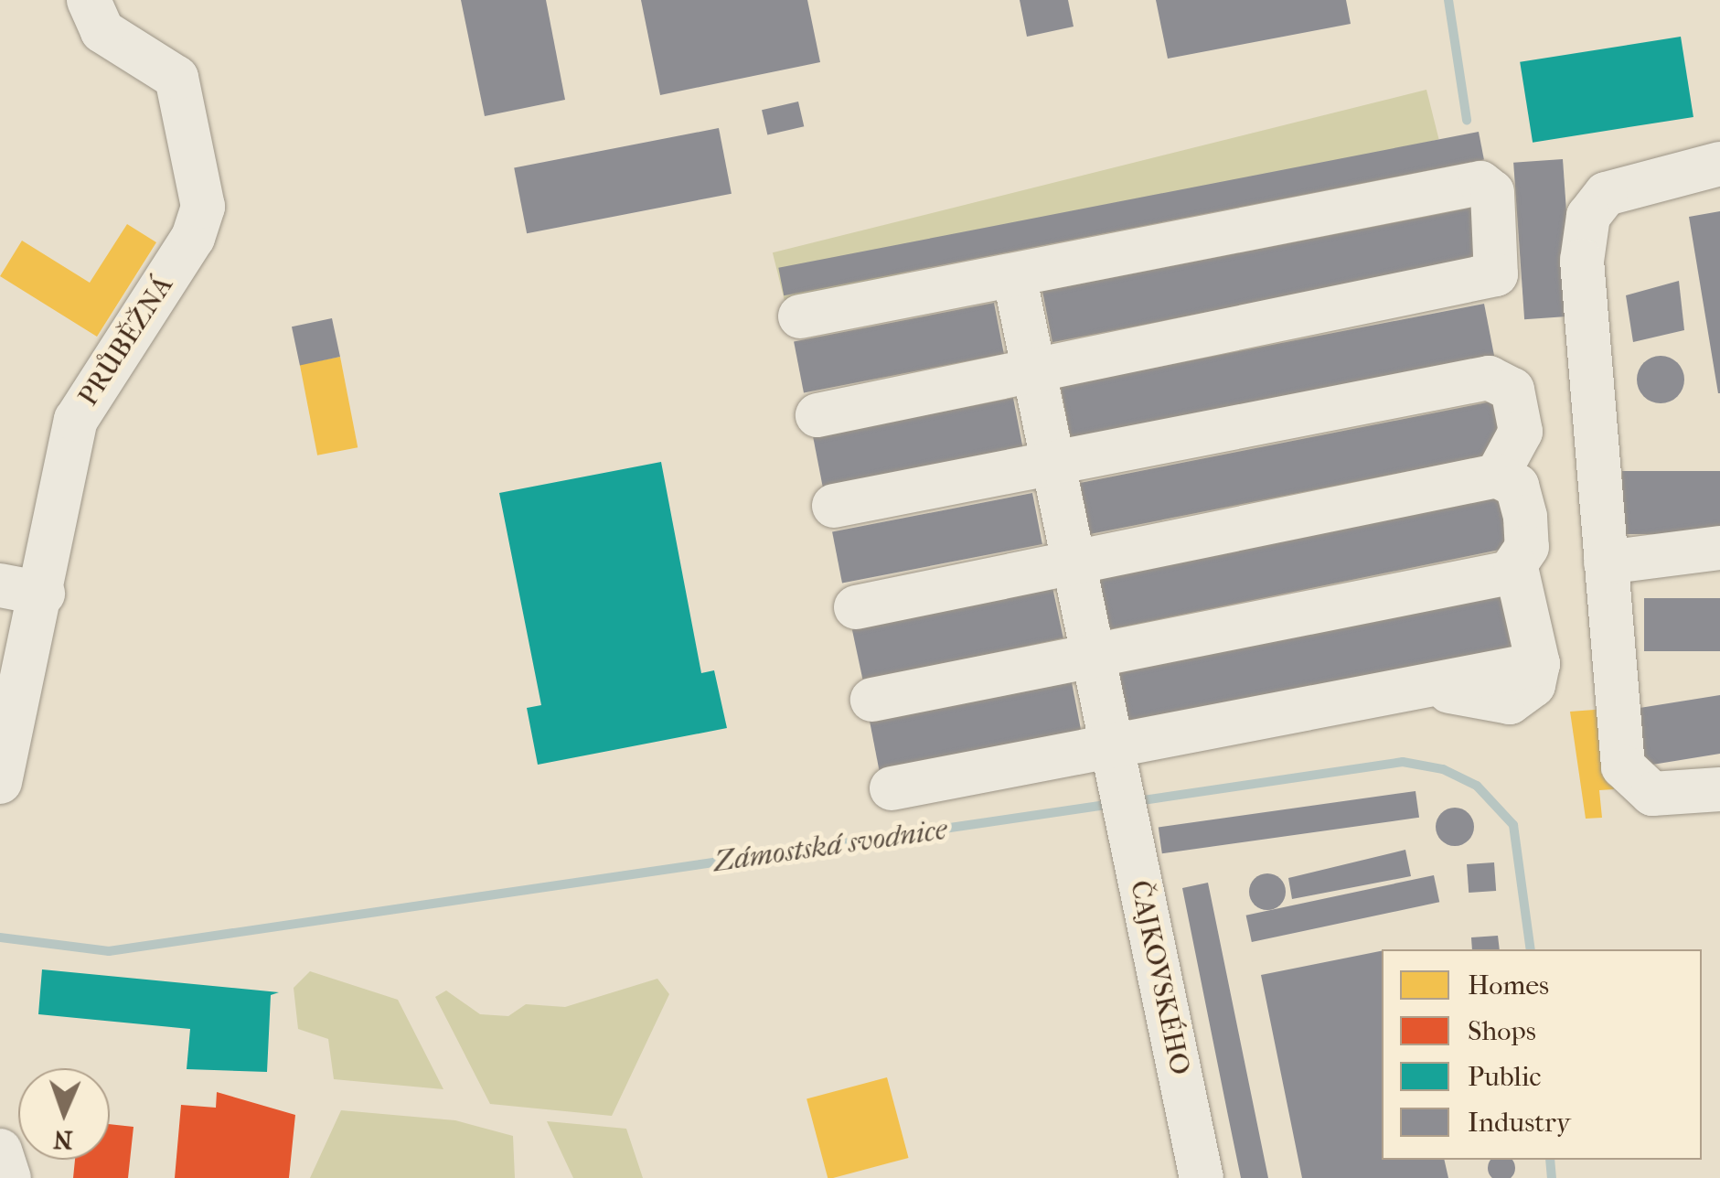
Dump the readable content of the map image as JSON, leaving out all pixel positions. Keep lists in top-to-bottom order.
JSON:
{
  "streets": {
    "street": ["PRŮBĚŽNÁ", "ČAJKOVSKÉHO"]
  },
  "water": ["Zámostská svodnice"],
  "legend": [
    "Homes",
    "Shops",
    "Public",
    "Industry"
  ],
  "north": "bottom"
}
